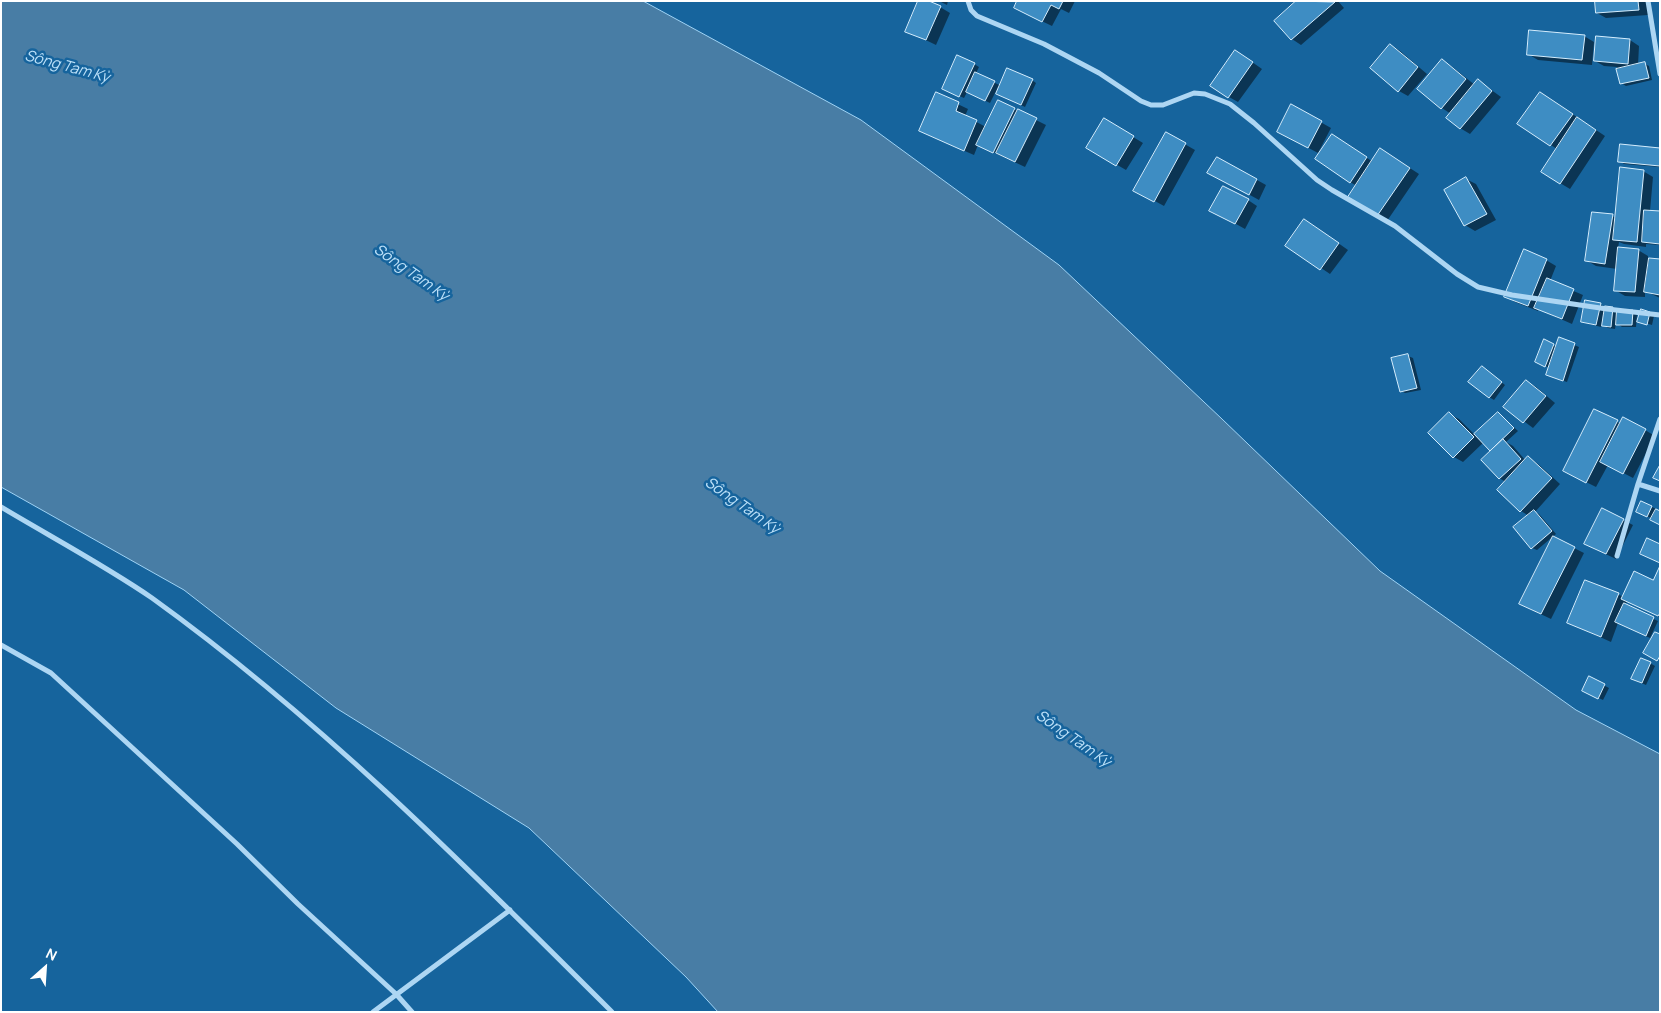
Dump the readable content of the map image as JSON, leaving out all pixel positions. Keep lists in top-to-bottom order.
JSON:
{
  "water": ["Sông Tam Kỳ"],
  "north": "top right"
}
